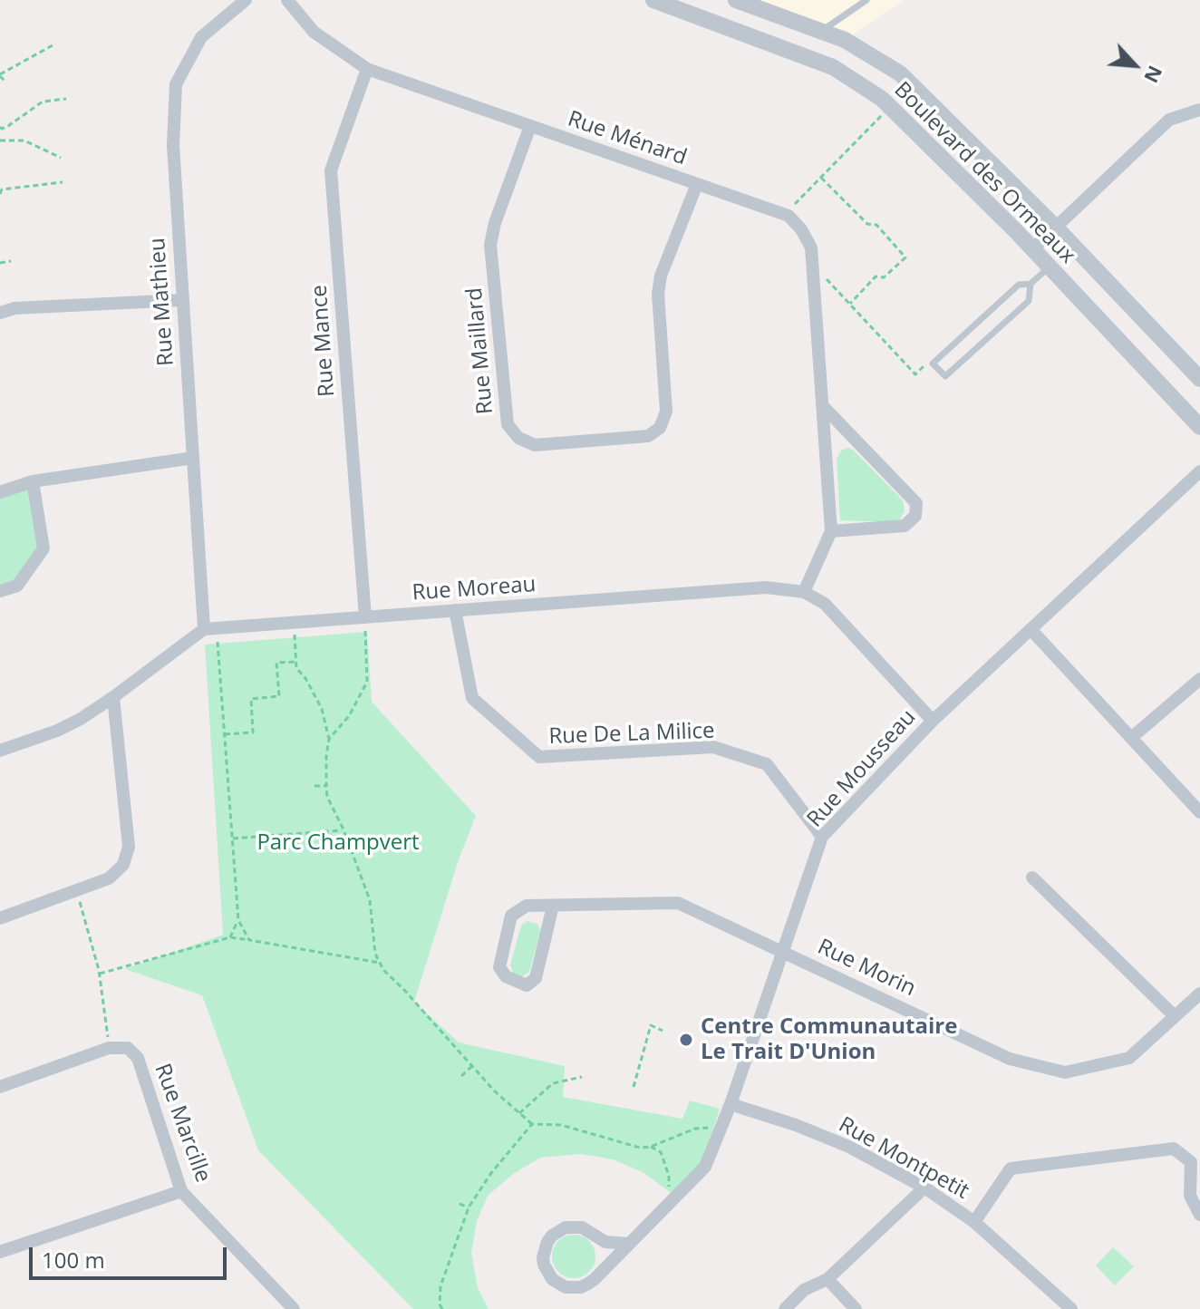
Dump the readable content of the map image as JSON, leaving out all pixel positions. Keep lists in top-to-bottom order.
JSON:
{
  "streets": {
    "street": [
      "Rue Ménard",
      "Boulevard des Ormeaux",
      "Rue Mathieu",
      "Rue Mance",
      "Rue Maillard",
      "Rue Moreau",
      "Rue De La Milice",
      "Rue Mousseau",
      "Rue Morin",
      "Rue Marcille",
      "Rue Montpetit"
    ]
  },
  "crossings": [
    ["Rue Ménard", "Rue Mance"],
    ["Rue Ménard", "Rue Maillard"],
    ["Rue Mathieu", "Rue Moreau"],
    ["Rue Mance", "Rue Moreau"],
    ["Rue Moreau", "Rue De La Milice"],
    ["Rue Moreau", "Rue Mousseau"],
    ["Rue De La Milice", "Rue Mousseau"],
    ["Rue Mousseau", "Rue Morin"],
    ["Rue Mousseau", "Rue Montpetit"]
  ],
  "parks": ["Parc Champvert"],
  "places": ["Centre Communautaire Le Trait D'Union"],
  "scale_bar": "100 m",
  "north": "bottom right"
}
